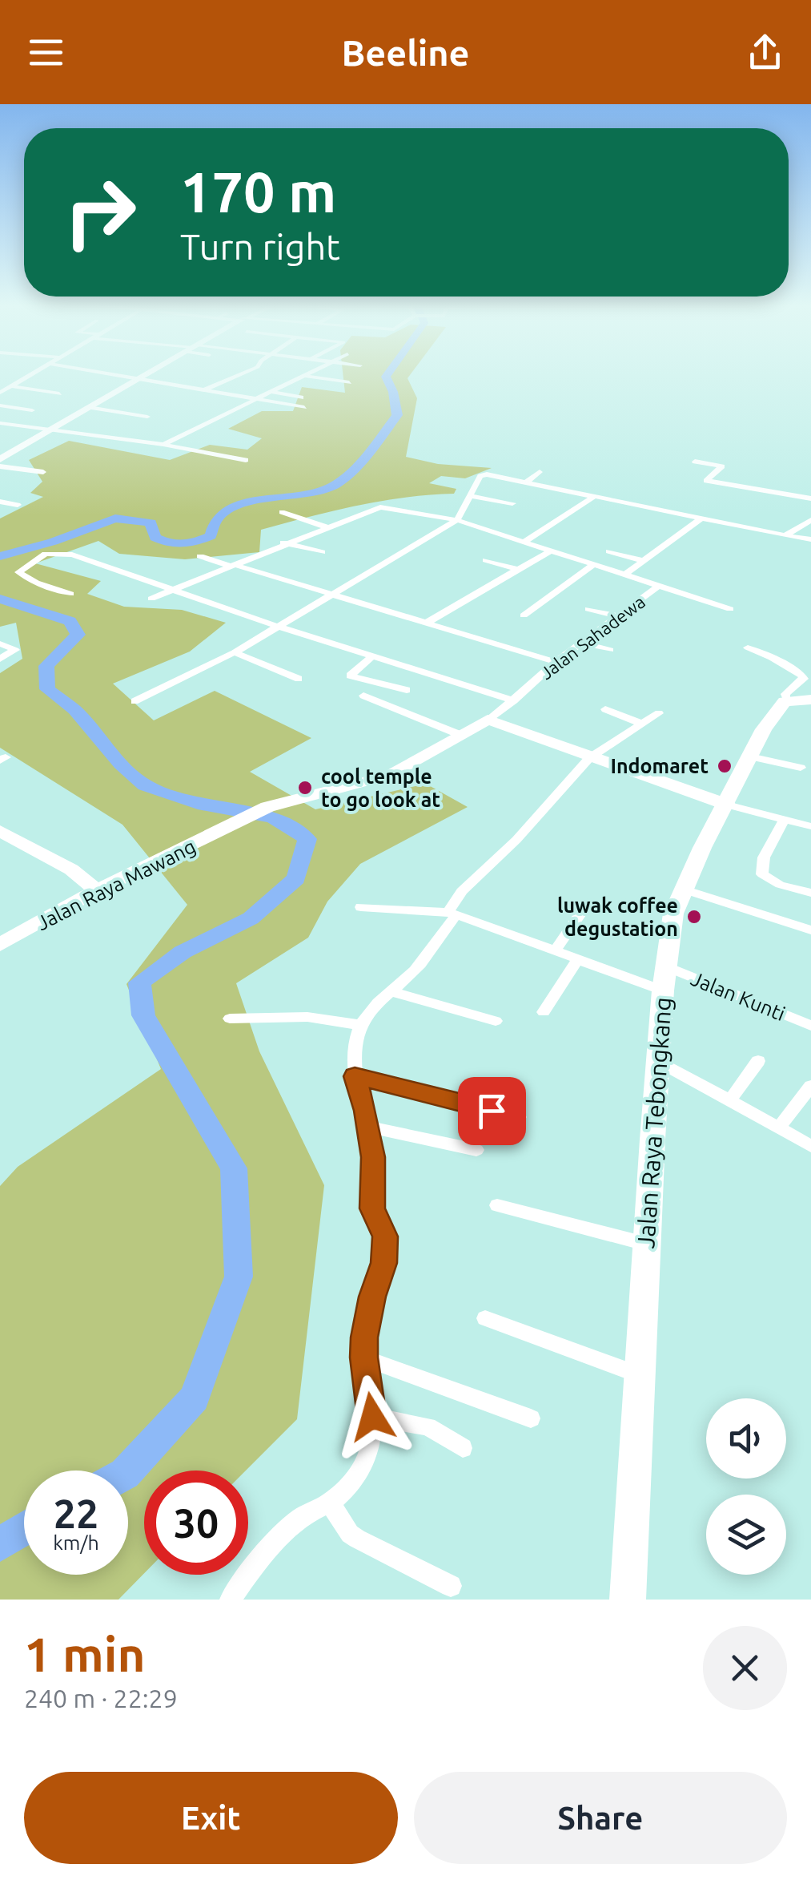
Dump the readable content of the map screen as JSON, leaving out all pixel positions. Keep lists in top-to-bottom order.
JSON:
{
  "streets": {
    "main road": ["Jalan Raya Mawang", "Jalan Raya Tebongkang"],
    "street": ["Jalan Sahadewa", "Jalan Kunti"]
  },
  "crossings": [
    ["Jalan Sahadewa", "Jalan Raya Mawang"],
    ["Jalan Kunti", "Jalan Raya Tebongkang"]
  ],
  "places": ["Indomaret", "cool temple to go look at", "luwak coffee degustation"],
  "page": {
    "header": "Beeline",
    "turn": ["170 m", "Turn right"],
    "speed": "22 km/h",
    "limit": "30",
    "heading": ["1 min", "240 m · 22:29"],
    "buttons": ["Exit", "Share"]
  }
}
